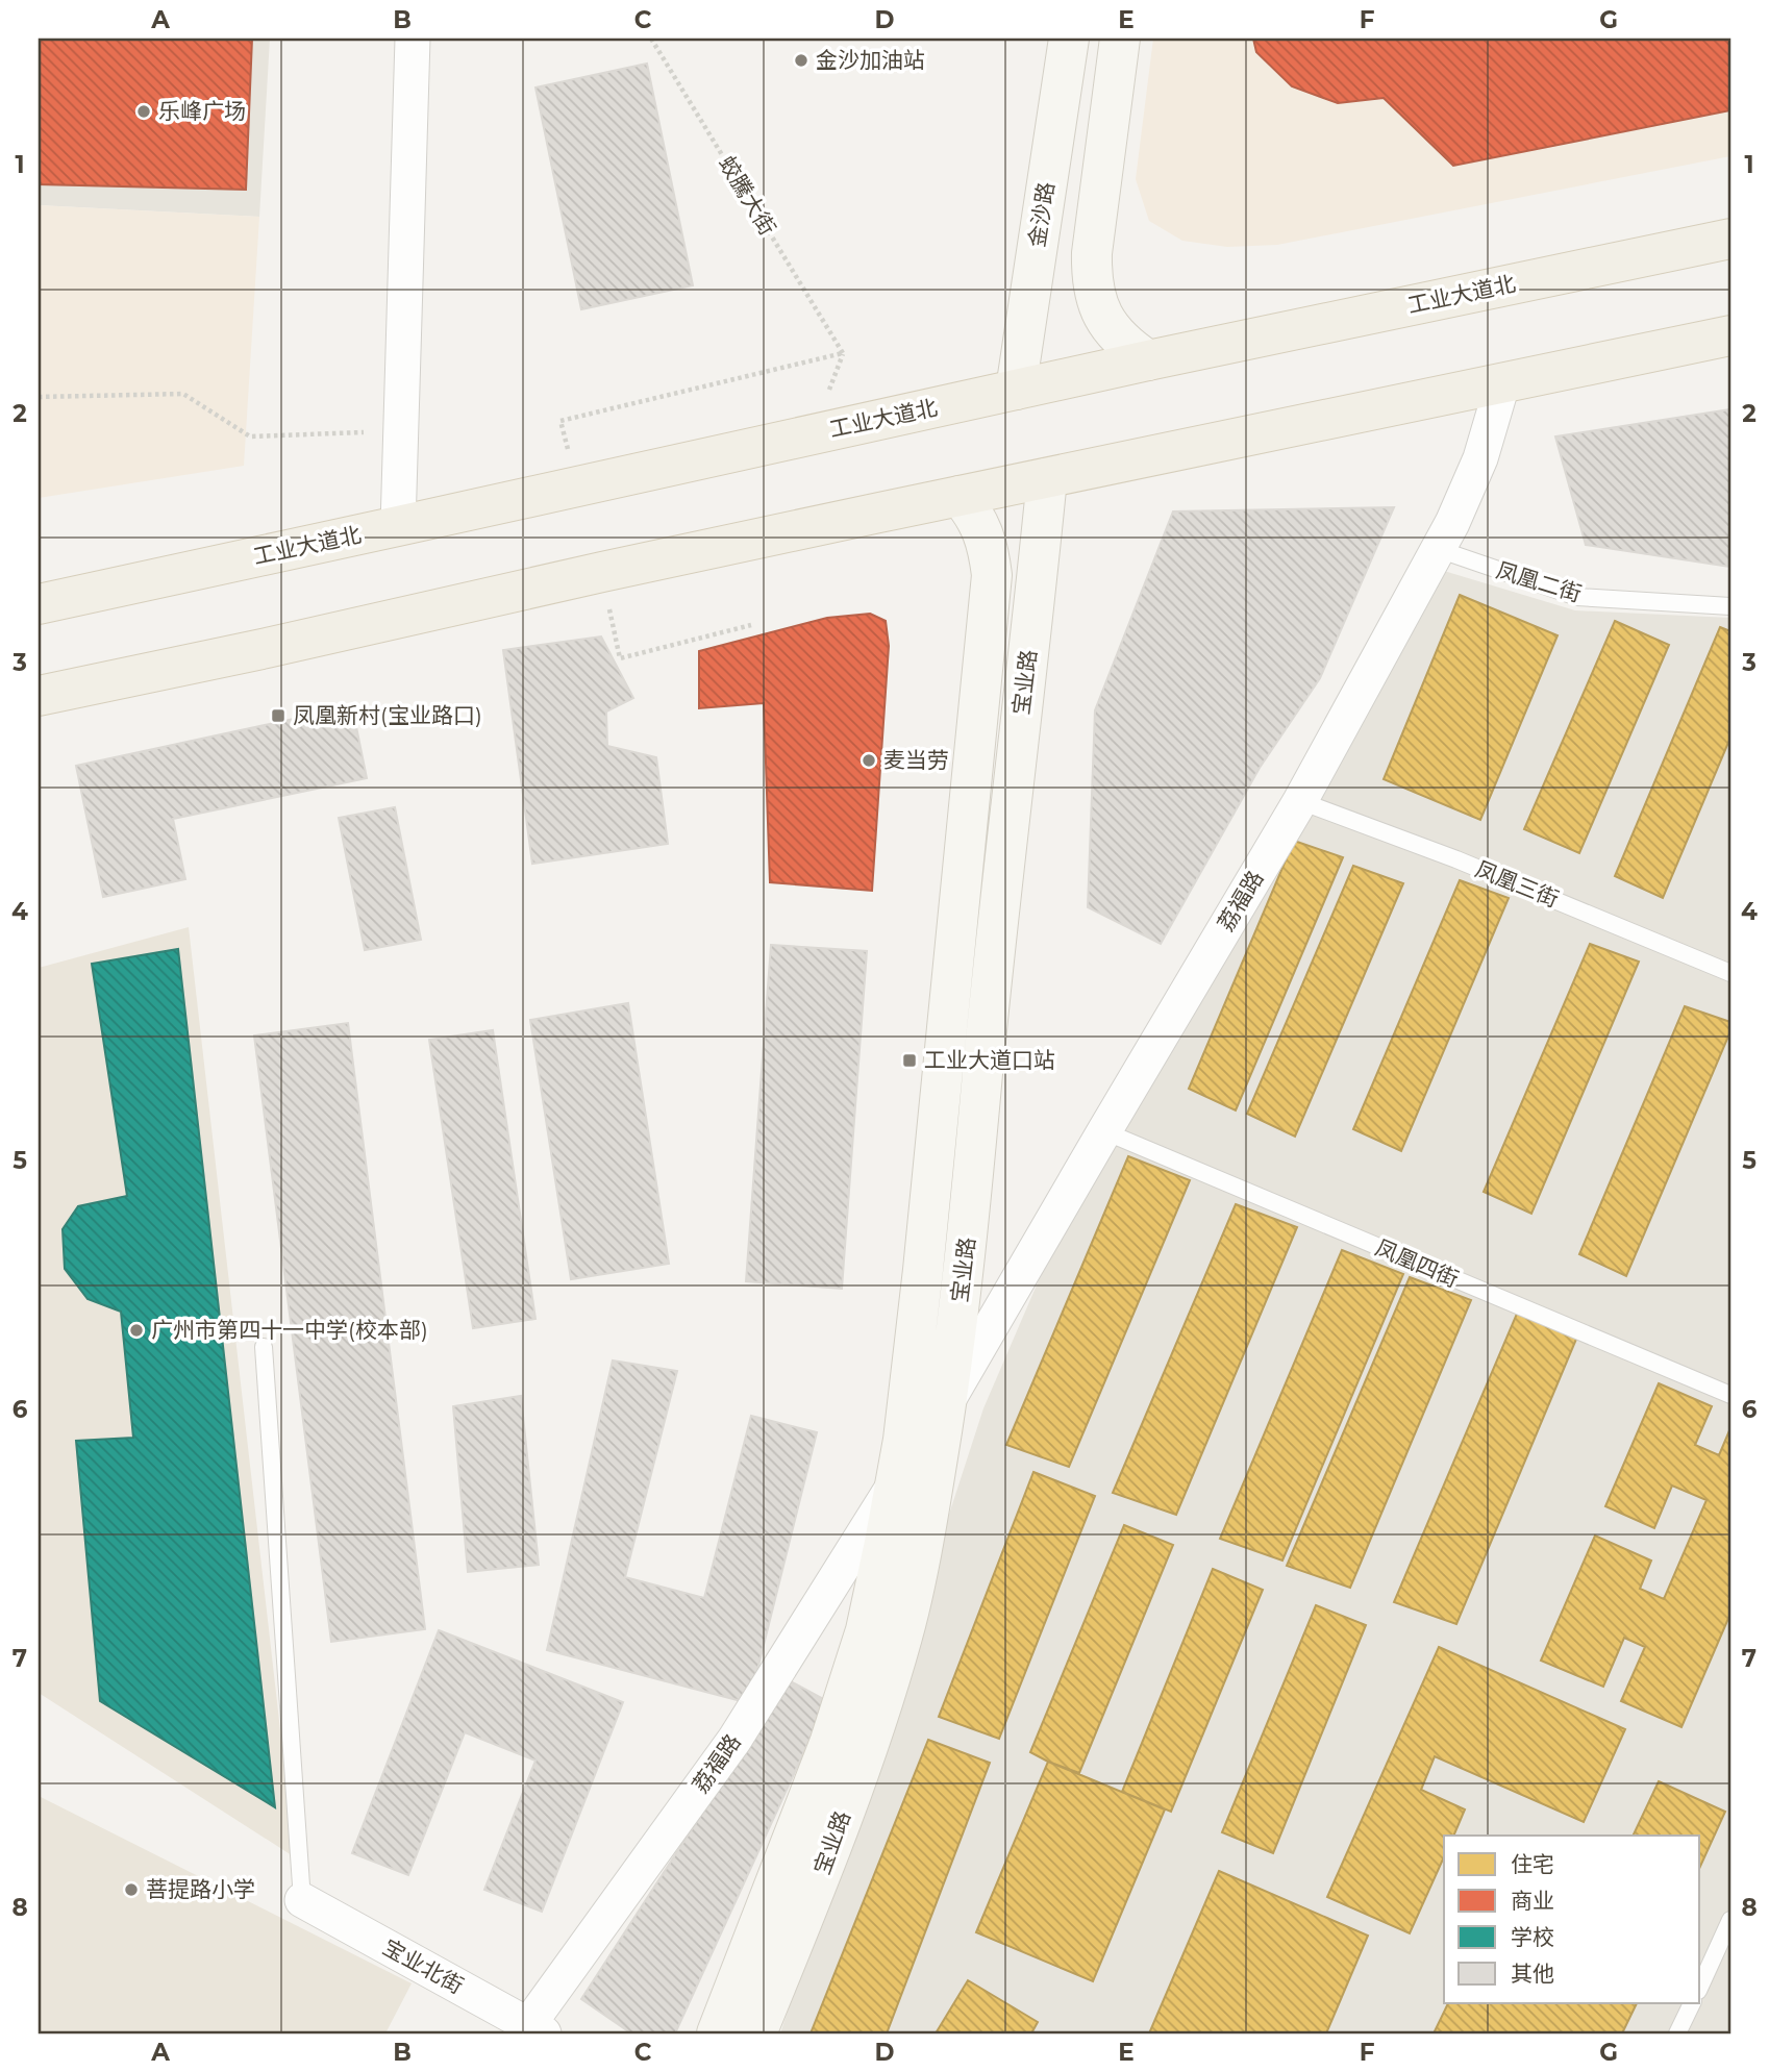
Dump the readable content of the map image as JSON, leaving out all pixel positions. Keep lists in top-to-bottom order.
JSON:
{
  "streets": {
    "main road": ["金沙路", "工业大道北", "宝业路"],
    "street": ["荔福路", "宝业北街"],
    "lane": ["凤凰二街", "凤凰三街", "凤凰四街"],
    "path": ["蛟騰大街"]
  },
  "crossings": [
    ["金沙路", "工业大道北"],
    ["凤凰二街", "荔福路"],
    ["宝业路", "荔福路"],
    ["凤凰三街", "荔福路"],
    ["荔福路", "凤凰四街"],
    ["荔福路", "宝业北街"]
  ],
  "places": {
    "other": [
      "金沙加油站",
      "乐峰广场",
      "麦当劳",
      "广州市第四十一中学(校本部)",
      "菩提路小学"
    ],
    "transit": ["凤凰新村(宝业路口)", "工业大道口站"]
  },
  "legend": [
    "住宅",
    "商业",
    "学校",
    "其他"
  ],
  "grid": {
    "columns": [
      "A",
      "B",
      "C",
      "D",
      "E",
      "F",
      "G"
    ],
    "rows": [
      "1",
      "2",
      "3",
      "4",
      "5",
      "6",
      "7",
      "8"
    ]
  }
}
